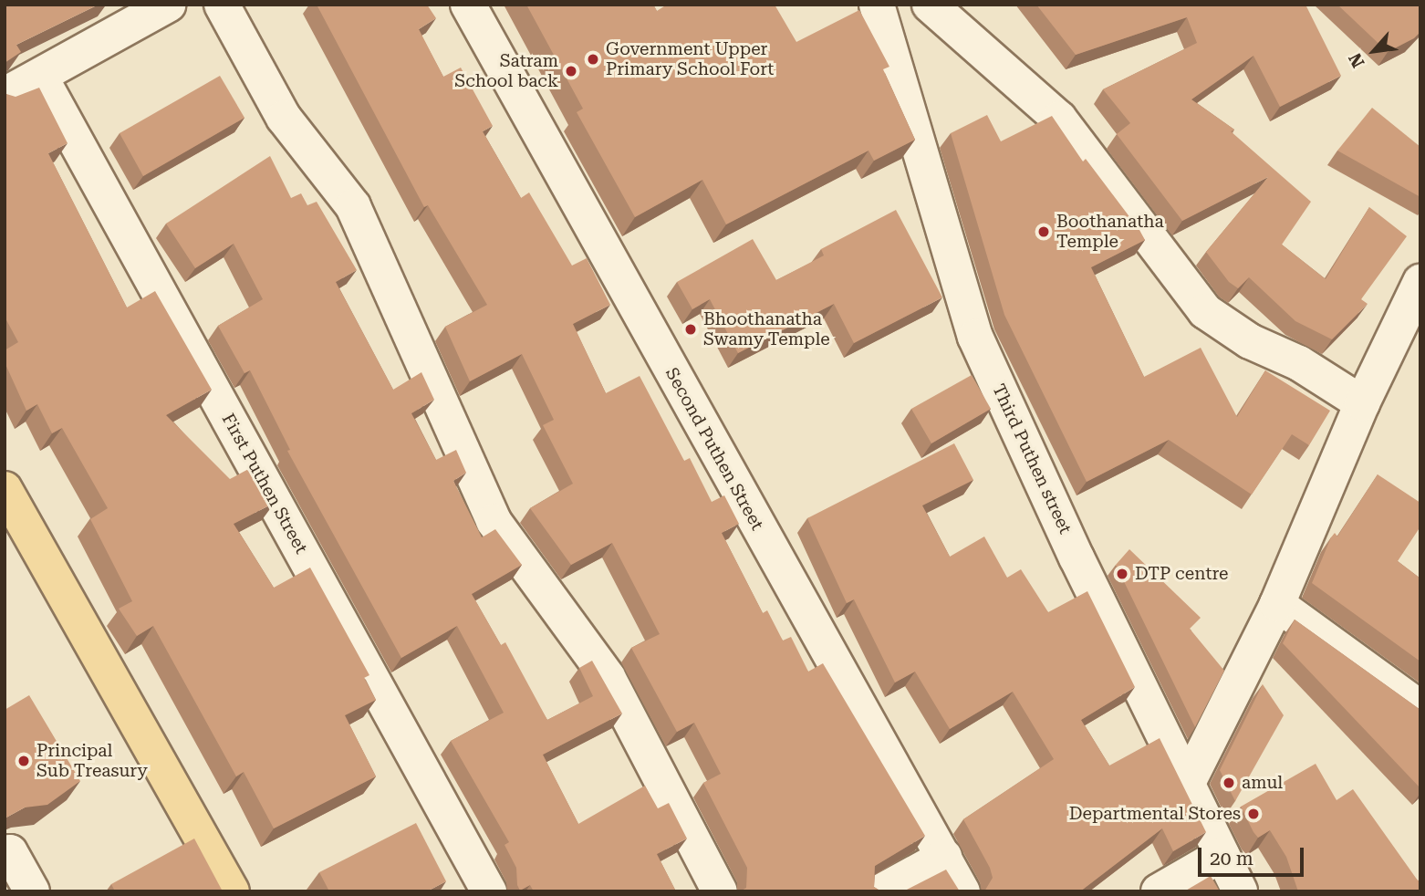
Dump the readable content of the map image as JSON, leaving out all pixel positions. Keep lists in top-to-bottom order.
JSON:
{
  "streets": {
    "street": ["Second Puthen Street", "Third Puthen street", "First Puthen Street"]
  },
  "places": [
    "Government Upper Primary School Fort",
    "Satram School back",
    "Boothanatha Temple",
    "Bhoothanatha Swamy Temple",
    "DTP centre",
    "Principal Sub Treasury",
    "amul",
    "Departmental Stores"
  ],
  "scale_bar": "20 m",
  "north": "bottom left"
}
